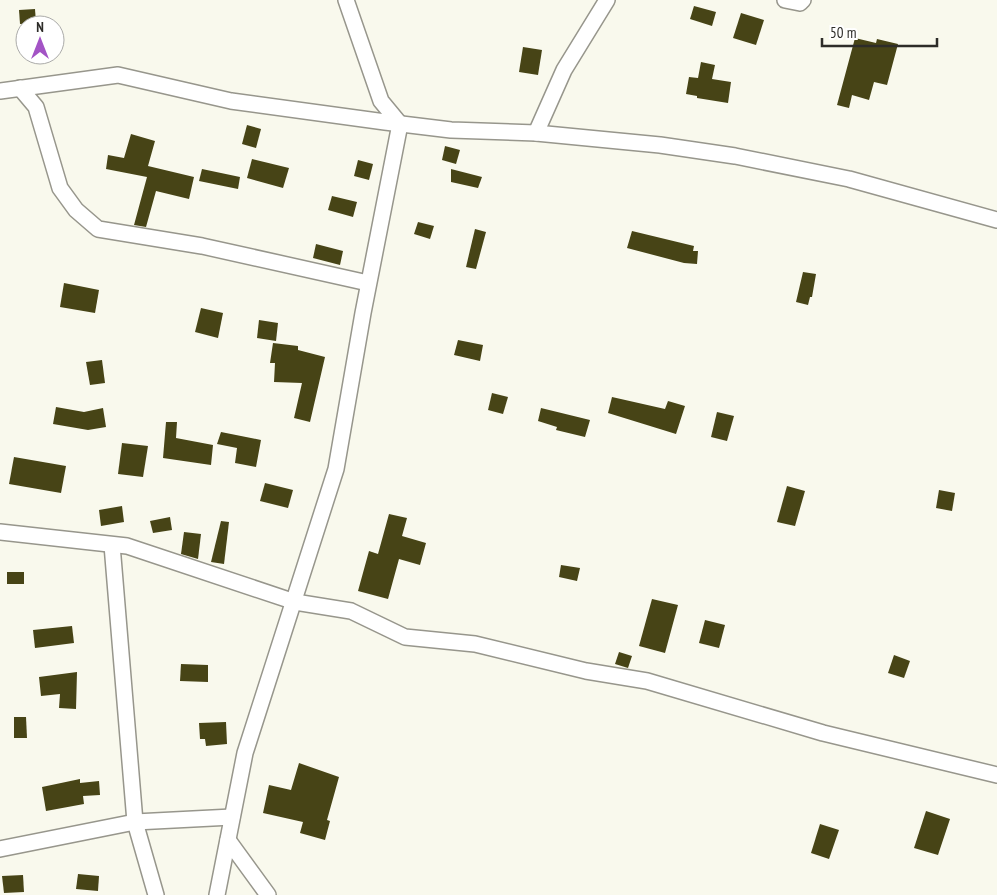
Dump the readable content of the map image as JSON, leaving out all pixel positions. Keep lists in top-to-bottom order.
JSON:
{
  "scale_bar": "50 m",
  "north": "top"
}
